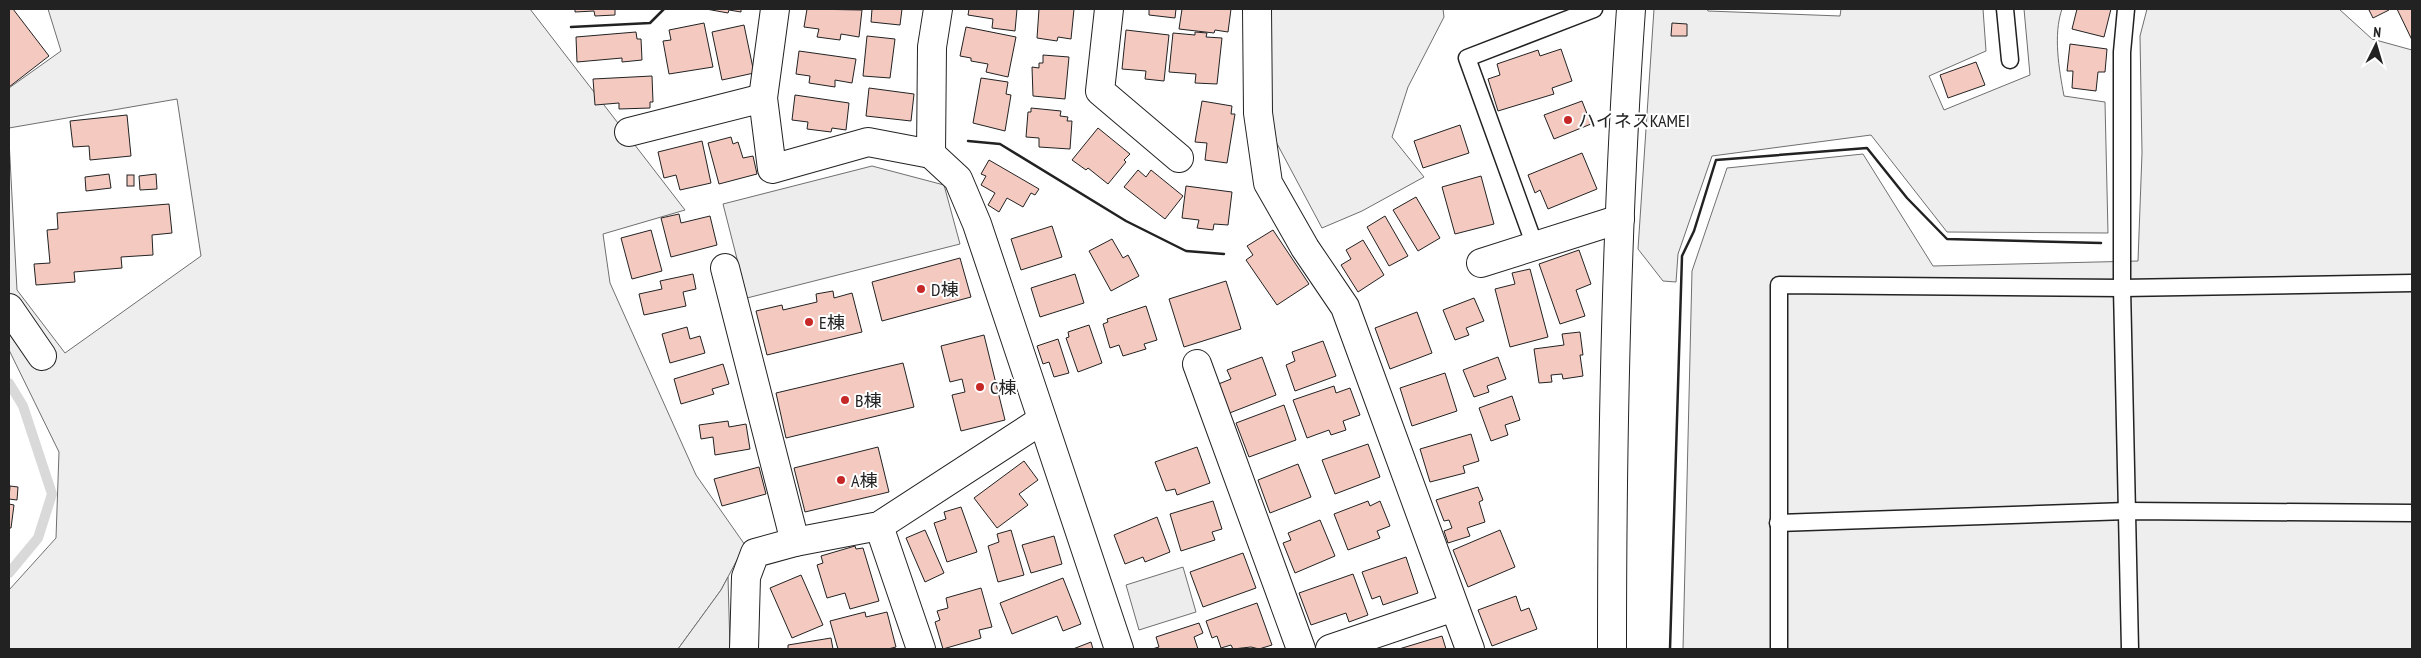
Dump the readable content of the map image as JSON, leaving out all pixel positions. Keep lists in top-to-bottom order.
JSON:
{
  "places": [
    "ハイネスKAMEI",
    "D棟",
    "E棟",
    "C棟",
    "B棟",
    "A棟"
  ],
  "north": "top"
}
